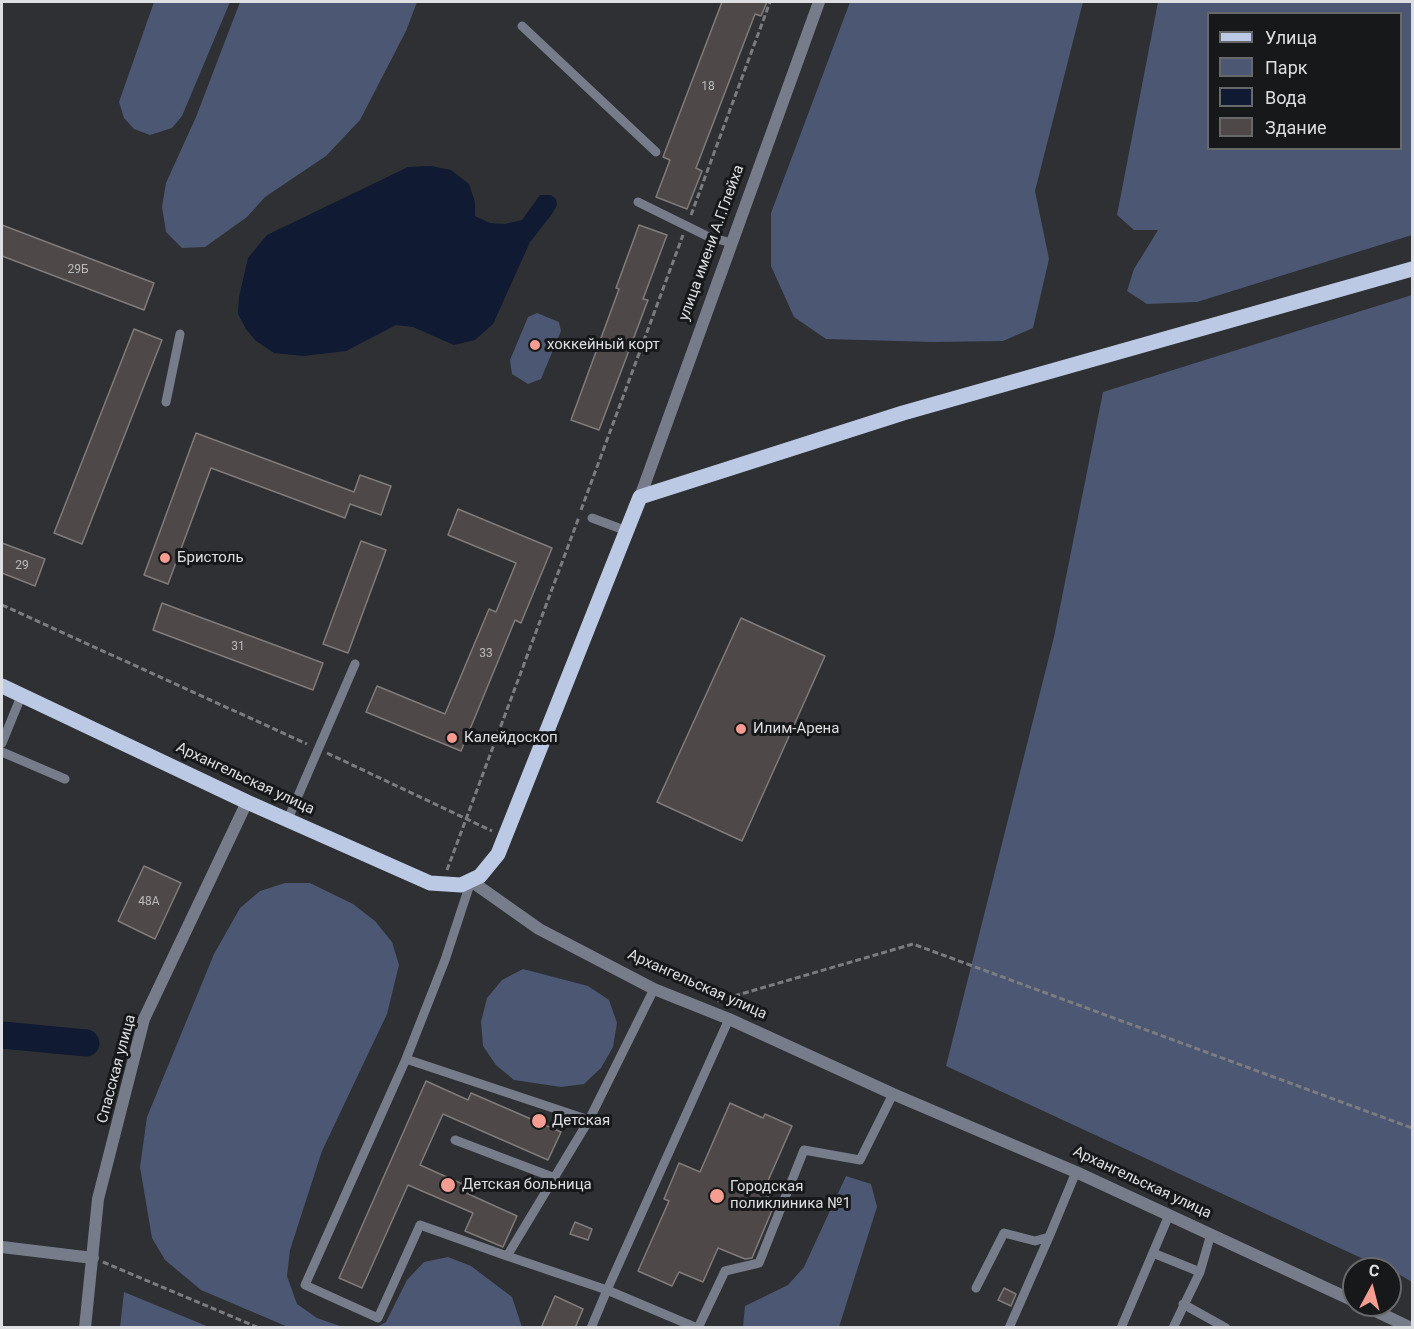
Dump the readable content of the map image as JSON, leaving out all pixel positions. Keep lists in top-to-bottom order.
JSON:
{
  "streets": {
    "main road": ["Архангельская улица"],
    "street": ["улица имени А.Г.Глейха", "Спасская улица"]
  },
  "crossings": [
    ["Архангельская улица", "Спасская улица"]
  ],
  "places": [
    "хоккейный корт",
    "Бристоль",
    "Илим-Арена",
    "Калейдоскоп",
    "Детская",
    "Детская больница",
    "Городская поликлиника №1"
  ],
  "house_numbers": [
    "18",
    "29Б",
    "29",
    "31",
    "33",
    "48А"
  ],
  "legend": [
    "Улица",
    "Парк",
    "Вода",
    "Здание"
  ],
  "north": "top"
}
